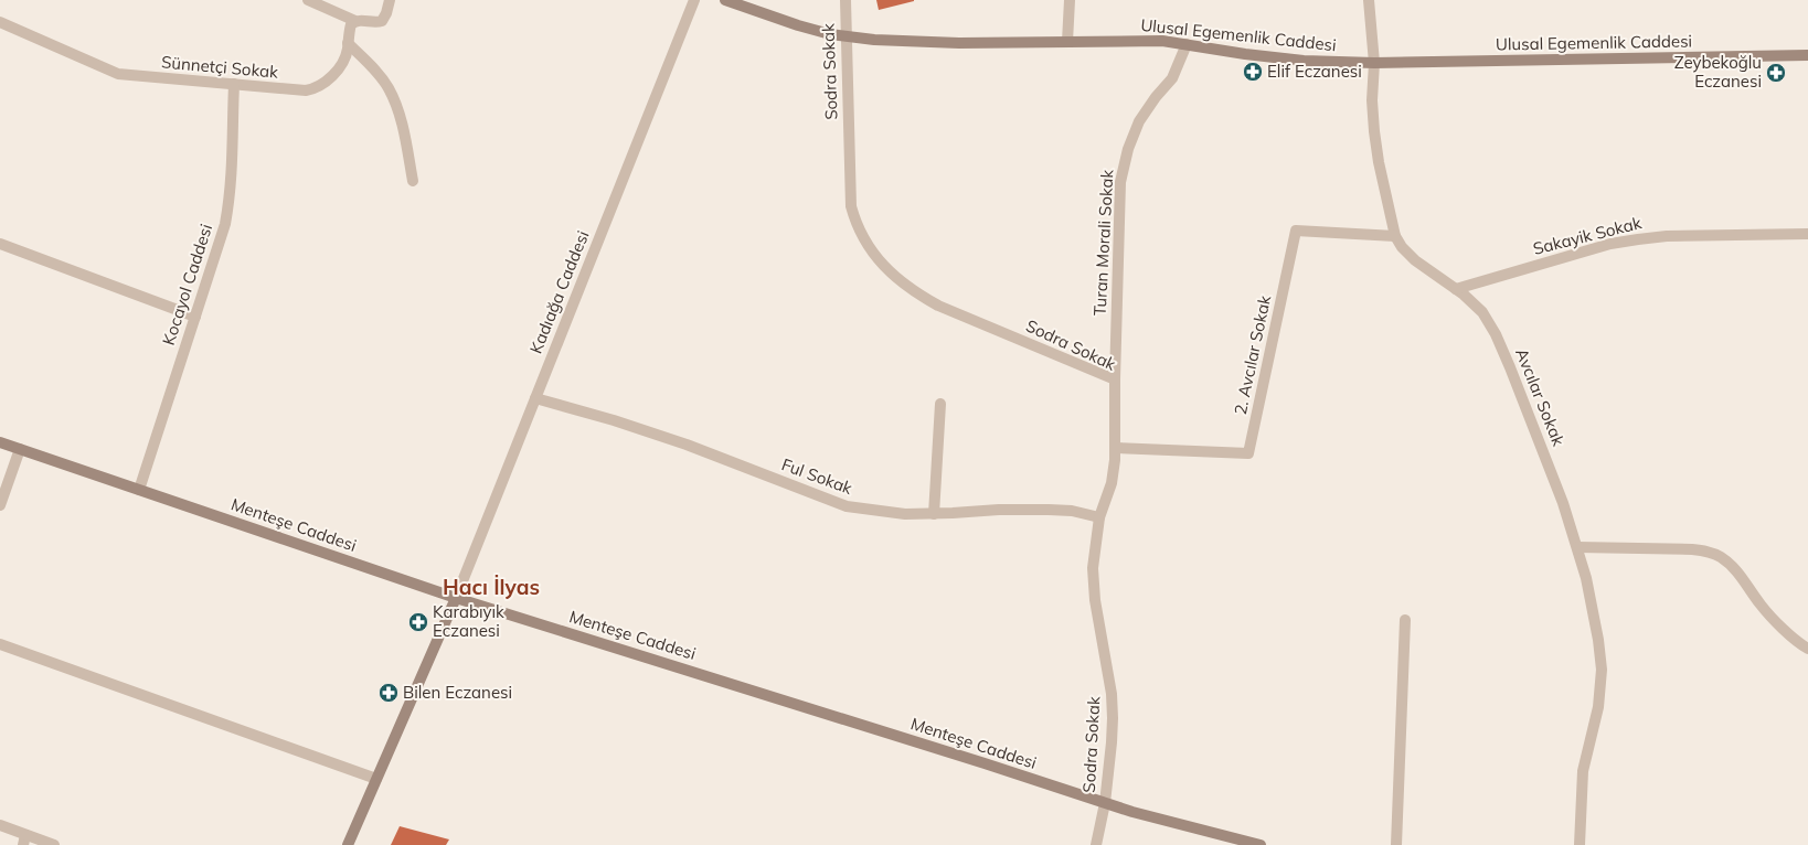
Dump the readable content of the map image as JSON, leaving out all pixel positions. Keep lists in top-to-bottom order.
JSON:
{
  "streets": {
    "street": [
      "Ulusal Egemenlik Caddesi",
      "Sünnetçi Sokak",
      "Sodra Sokak",
      "Sakayik Sokak",
      "Turan Morali Sokak",
      "Kocayol Caddesi",
      "Kadıağa Caddesi",
      "2. Avcılar Sokak",
      "Avcılar Sokak",
      "Ful Sokak",
      "Menteşe Caddesi"
    ]
  },
  "crossings": [
    ["Ulusal Egemenlik Caddesi", "Sodra Sokak"],
    ["Ulusal Egemenlik Caddesi", "Turan Morali Sokak"],
    ["Ulusal Egemenlik Caddesi", "Avcılar Sokak"],
    ["Sünnetçi Sokak", "Kocayol Caddesi"],
    ["Sodra Sokak", "Turan Morali Sokak"],
    ["Sodra Sokak", "2. Avcılar Sokak"],
    ["Sodra Sokak", "Ful Sokak"],
    ["Sodra Sokak", "Menteşe Caddesi"],
    ["Sakayik Sokak", "Avcılar Sokak"],
    ["Kocayol Caddesi", "Menteşe Caddesi"],
    ["Kadıağa Caddesi", "Ful Sokak"],
    ["Kadıağa Caddesi", "Menteşe Caddesi"],
    ["2. Avcılar Sokak", "Avcılar Sokak"]
  ],
  "districts": ["Hacı İlyas"],
  "places": {
    "pharmacy": [
      "Elif Eczanesi",
      "Zeybekoğlu Eczanesi",
      "Karabıyık Eczanesi",
      "Bilen Eczanesi"
    ]
  }
}
